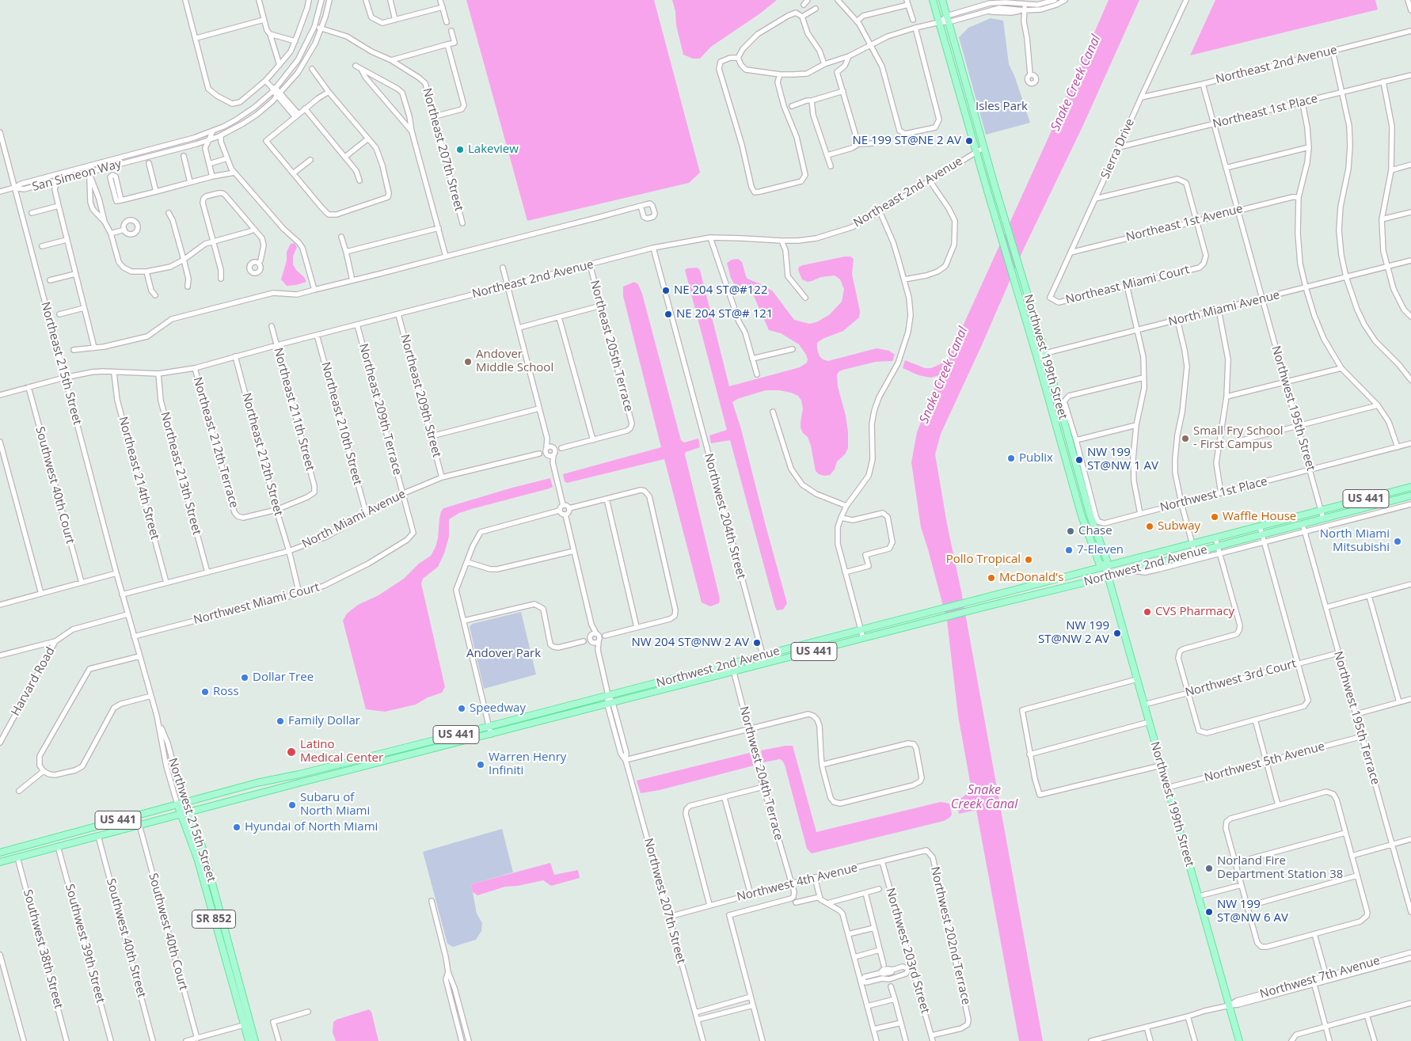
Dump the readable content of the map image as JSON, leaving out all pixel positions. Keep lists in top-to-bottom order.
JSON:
{
  "streets": {
    "main road": [
      "Northwest 199th Street",
      "US 441",
      "Northwest 2nd Avenue",
      "Northwest 215th Street",
      "SR 852"
    ],
    "street": [
      "Northeast 2nd Avenue",
      "Northeast 1st Place",
      "Sierra Drive",
      "Northeast 207th Street",
      "San Simeon Way",
      "Northeast 1st Avenue",
      "Northeast Miami Court",
      "North Miami Avenue",
      "Northeast 205th Terrace",
      "Northeast 215th Street",
      "Northeast 209th Street",
      "Northwest 195th Street",
      "Northeast 211th Street",
      "Northeast 209th Terrace",
      "Northeast 210th Street",
      "Northeast 212th Terrace",
      "Northeast 212th Street",
      "Northeast 213th Street",
      "Northeast 214th Street",
      "Southwest 40th Court",
      "Northwest 1st Place",
      "Northwest 204th Street",
      "Northwest Miami Court",
      "Northwest 3rd Court",
      "Harvard Road",
      "Northwest 195th Terrace",
      "Northwest 5th Avenue",
      "Northwest 204th Terrace",
      "Northwest 4th Avenue",
      "Northwest 207th Street",
      "Northwest 202nd Terrace",
      "Southwest 40th Street",
      "Southwest 39th Street",
      "Southwest 38th Street",
      "Northwest 203rd Street",
      "Northwest 7th Avenue"
    ]
  },
  "crossings": [
    ["Northeast 2nd Avenue", "Sierra Drive"],
    ["Northeast 2nd Avenue", "Northeast 205th Terrace"],
    ["Northeast 2nd Avenue", "Northwest 199th Street"],
    ["Northeast 2nd Avenue", "Northeast 215th Street"],
    ["Northeast 2nd Avenue", "Northeast 209th Street"],
    ["Northeast 2nd Avenue", "Northwest 195th Street"],
    ["Northeast 2nd Avenue", "Northeast 211th Street"],
    ["Northeast 2nd Avenue", "Northeast 209th Terrace"],
    ["Northeast 2nd Avenue", "Northeast 210th Street"],
    ["Northeast 2nd Avenue", "Northeast 212th Terrace"],
    ["Northeast 2nd Avenue", "Northeast 212th Street"],
    ["Northeast 2nd Avenue", "Northeast 213th Street"],
    ["Northeast 2nd Avenue", "Northeast 214th Street"],
    ["Northeast 2nd Avenue", "Southwest 40th Court"],
    ["Northeast 2nd Avenue", "Northwest 204th Street"],
    ["Northeast 1st Place", "Sierra Drive"],
    ["Northeast 1st Place", "Northwest 195th Street"],
    ["Sierra Drive", "Northeast 1st Avenue"],
    ["Sierra Drive", "Northeast Miami Court"],
    ["Northeast 207th Street", "San Simeon Way"],
    ["San Simeon Way", "Northeast 215th Street"],
    ["Northeast 1st Avenue", "Northeast Miami Court"],
    ["Northeast 1st Avenue", "Northwest 195th Street"],
    ["North Miami Avenue", "Northwest 199th Street"],
    ["North Miami Avenue", "Northeast 215th Street"],
    ["North Miami Avenue", "Northeast 209th Street"],
    ["North Miami Avenue", "Northwest 195th Street"],
    ["North Miami Avenue", "Northeast 209th Terrace"],
    ["North Miami Avenue", "Northeast 210th Street"],
    ["North Miami Avenue", "Northeast 212th Street"],
    ["North Miami Avenue", "Northeast 213th Street"],
    ["North Miami Avenue", "Northeast 214th Street"],
    ["North Miami Avenue", "Northwest 215th Street"],
    ["Northwest 199th Street", "Northwest 2nd Avenue"],
    ["Northwest 199th Street", "Northwest 3rd Court"],
    ["Northwest 199th Street", "Northwest 5th Avenue"],
    ["Northwest 199th Street", "Northwest 7th Avenue"],
    ["Northeast 215th Street", "Northwest 215th Street"],
    ["Northwest 195th Street", "Northwest 1st Place"],
    ["Northwest 195th Street", "Northwest 2nd Avenue"],
    ["Northeast 211th Street", "Northeast 212th Terrace"],
    ["Northeast 211th Street", "Northeast 212th Street"],
    ["Northeast 209th Terrace", "Northwest Miami Court"],
    ["Northeast 212th Terrace", "Northeast 212th Street"],
    ["Northeast 212th Street", "Northwest Miami Court"],
    ["Southwest 40th Court", "US 441"],
    ["US 441", "Northwest 2nd Avenue"],
    ["US 441", "Northwest 215th Street"],
    ["US 441", "Southwest 40th Street"],
    ["US 441", "Southwest 39th Street"],
    ["US 441", "Southwest 38th Street"],
    ["Northwest 204th Street", "Northwest 2nd Avenue"],
    ["Northwest 2nd Avenue", "Northwest 195th Terrace"],
    ["Northwest 2nd Avenue", "Northwest 204th Terrace"],
    ["Northwest 2nd Avenue", "Northwest 215th Street"],
    ["Northwest 2nd Avenue", "Northwest 207th Street"],
    ["Northwest Miami Court", "Northwest 215th Street"],
    ["Northwest 3rd Court", "Northwest 195th Terrace"],
    ["Northwest 195th Terrace", "Northwest 5th Avenue"],
    ["Northwest 204th Terrace", "Northwest 4th Avenue"],
    ["Northwest 4th Avenue", "Northwest 207th Street"],
    ["Northwest 4th Avenue", "Northwest 202nd Terrace"],
    ["Northwest 4th Avenue", "Northwest 203rd Street"],
    ["Northwest 202nd Terrace", "Northwest 203rd Street"]
  ],
  "water": ["Snake Creek Canal"],
  "parks": ["Isles Park", "Andover Park"],
  "places": [
    "NE 199 ST@NE 2 AV",
    "Lakeview",
    "NE 204 ST@#122",
    "NE 204 ST@# 121",
    "Andover Middle School",
    "Small Fry School - First Campus",
    "Publix",
    "NW 199 ST@NW 1 AV",
    "Waffle House",
    "Subway",
    "Chase",
    "North Miami Mitsubishi",
    "7-Eleven",
    "Pollo Tropical",
    "McDonald's",
    "CVS Pharmacy",
    "NW 199 ST@NW 2 AV",
    "NW 204 ST@NW 2 AV",
    "Dollar Tree",
    "Ross",
    "Speedway",
    "Family Dollar",
    "Latino Medical Center",
    "Warren Henry Infiniti",
    "Subaru of North Miami",
    "Hyundai of North Miami",
    "Norland Fire Department Station 38",
    "NW 199 ST@NW 6 AV"
  ]
}
